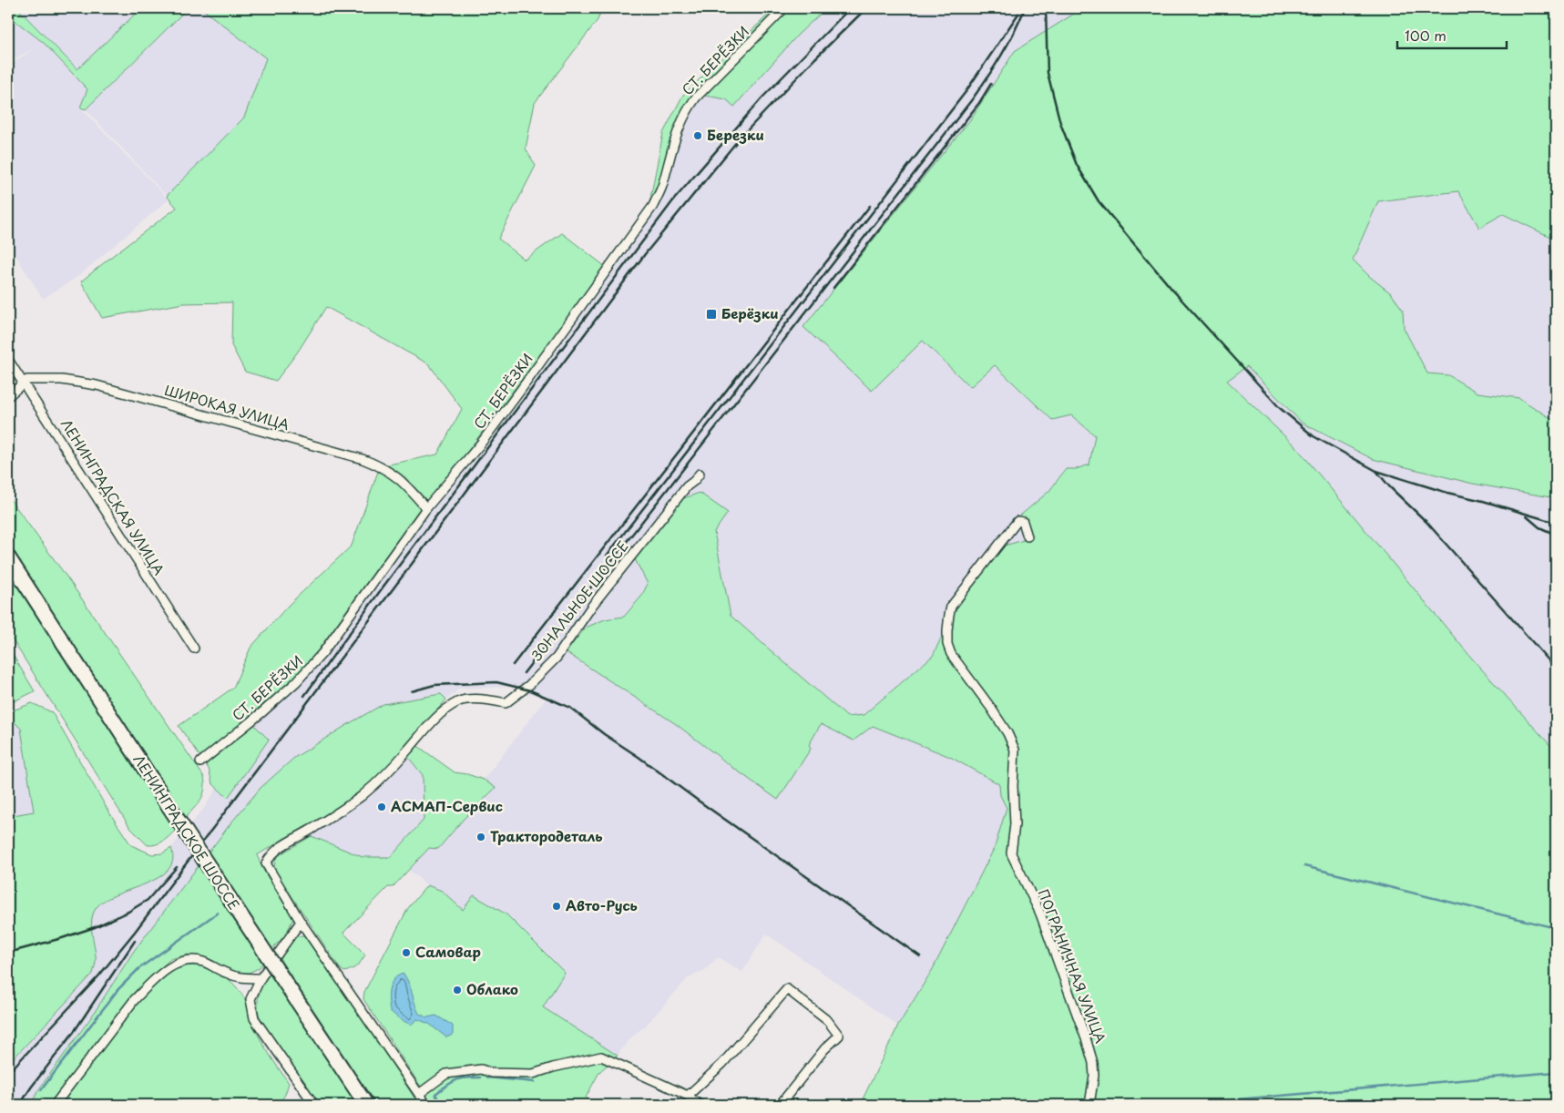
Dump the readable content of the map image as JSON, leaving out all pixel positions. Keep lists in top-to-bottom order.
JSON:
{
  "streets": {
    "highway": ["ЛЕНИНГРАДСКОЕ ШОССЕ"],
    "street": [
      "СТ. БЕРЁЗКИ",
      "ШИРОКАЯ УЛИЦА",
      "ЛЕНИНГРАДСКАЯ УЛИЦА",
      "ЗОНАЛЬНОЕ ШОССЕ",
      "ПОГРАНИЧНАЯ УЛИЦА"
    ]
  },
  "crossings": [
    ["СТ. БЕРЁЗКИ", "ШИРОКАЯ УЛИЦА"],
    ["ШИРОКАЯ УЛИЦА", "ЛЕНИНГРАДСКАЯ УЛИЦА"]
  ],
  "places": {
    "other": [
      "Березки",
      "АСМАП-Сервис",
      "Трактородеталь",
      "Авто-Русь",
      "Самовар",
      "Облако"
    ],
    "transit": ["Берёзки"]
  },
  "scale_bar": "100 m"
}
